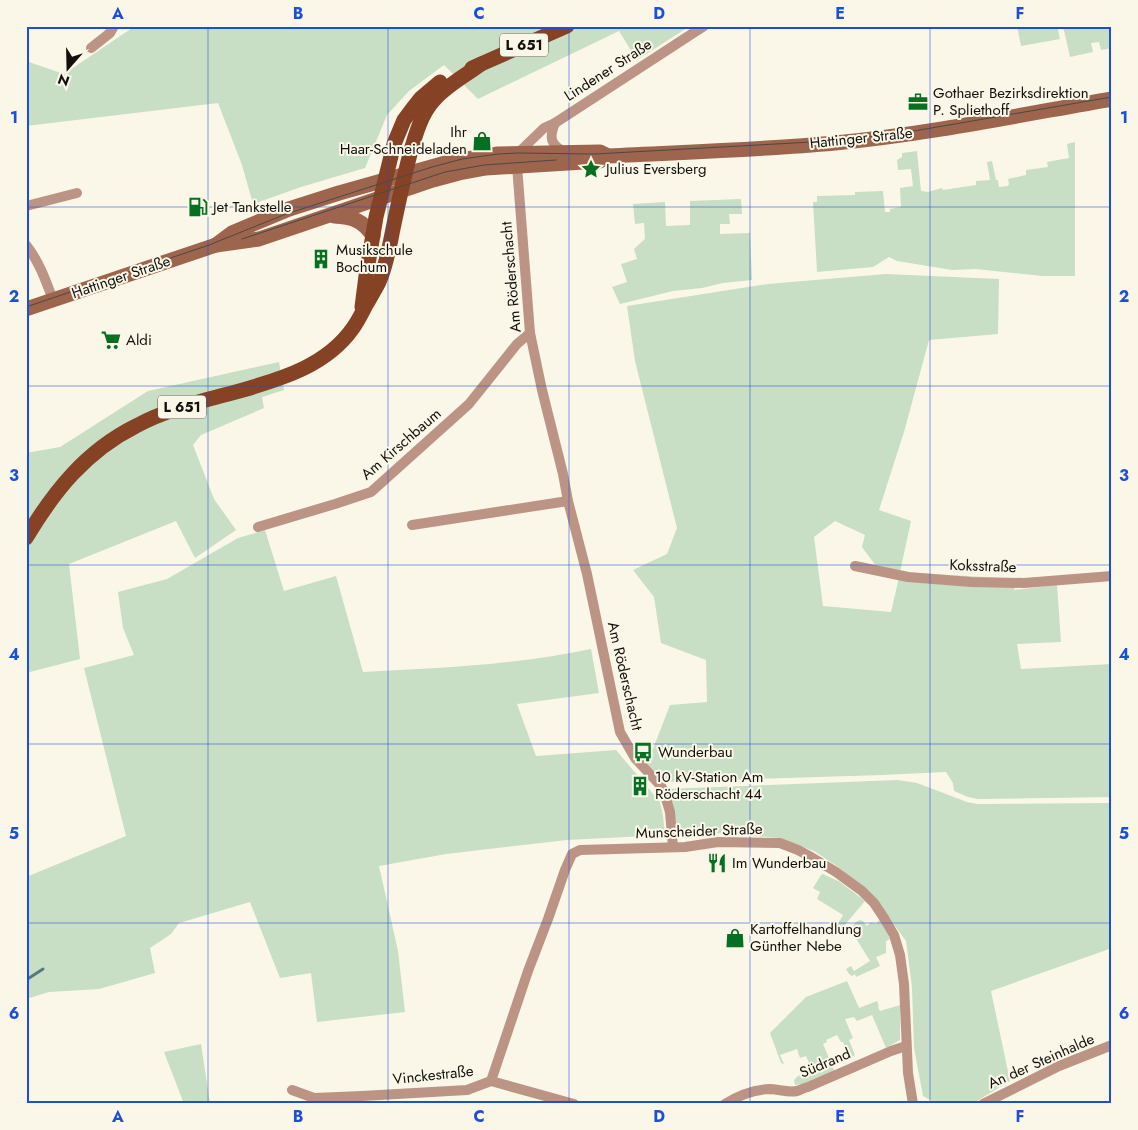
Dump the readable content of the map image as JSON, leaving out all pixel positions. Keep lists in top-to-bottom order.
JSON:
{
  "streets": {
    "main road": ["L 651"],
    "street": [
      "Lindener Straße",
      "Hattinger Straße",
      "Am Röderschacht",
      "Am Kirschbaum",
      "Koksstraße",
      "Munscheider Straße",
      "An der Steinhalde",
      "Südrand",
      "Vinckestraße"
    ]
  },
  "crossings": [
    ["L 651", "Hattinger Straße"],
    ["Lindener Straße", "Hattinger Straße"],
    ["Lindener Straße", "Am Röderschacht"],
    ["Hattinger Straße", "Am Röderschacht"],
    ["Am Röderschacht", "Am Kirschbaum"],
    ["Am Röderschacht", "Munscheider Straße"],
    ["Munscheider Straße", "Südrand"],
    ["Munscheider Straße", "Vinckestraße"]
  ],
  "places": {
    "office": ["Gothaer Bezirksdirektion P. Spliethoff"],
    "shop": ["Ihr Haar-Schneideladen", "Kartoffelhandlung Günther Nebe"],
    "place": ["Julius Eversberg"],
    "fuel station": ["Jet Tankstelle"],
    "building": ["Musikschule Bochum", "10 kV-Station Am Röderschacht 44"],
    "supermarket": ["Aldi"],
    "bus stop": ["Wunderbau"],
    "restaurant": ["Im Wunderbau"]
  },
  "north": "bottom",
  "grid": {
    "columns": [
      "A",
      "B",
      "C",
      "D",
      "E",
      "F"
    ],
    "rows": [
      "1",
      "2",
      "3",
      "4",
      "5",
      "6"
    ]
  }
}
